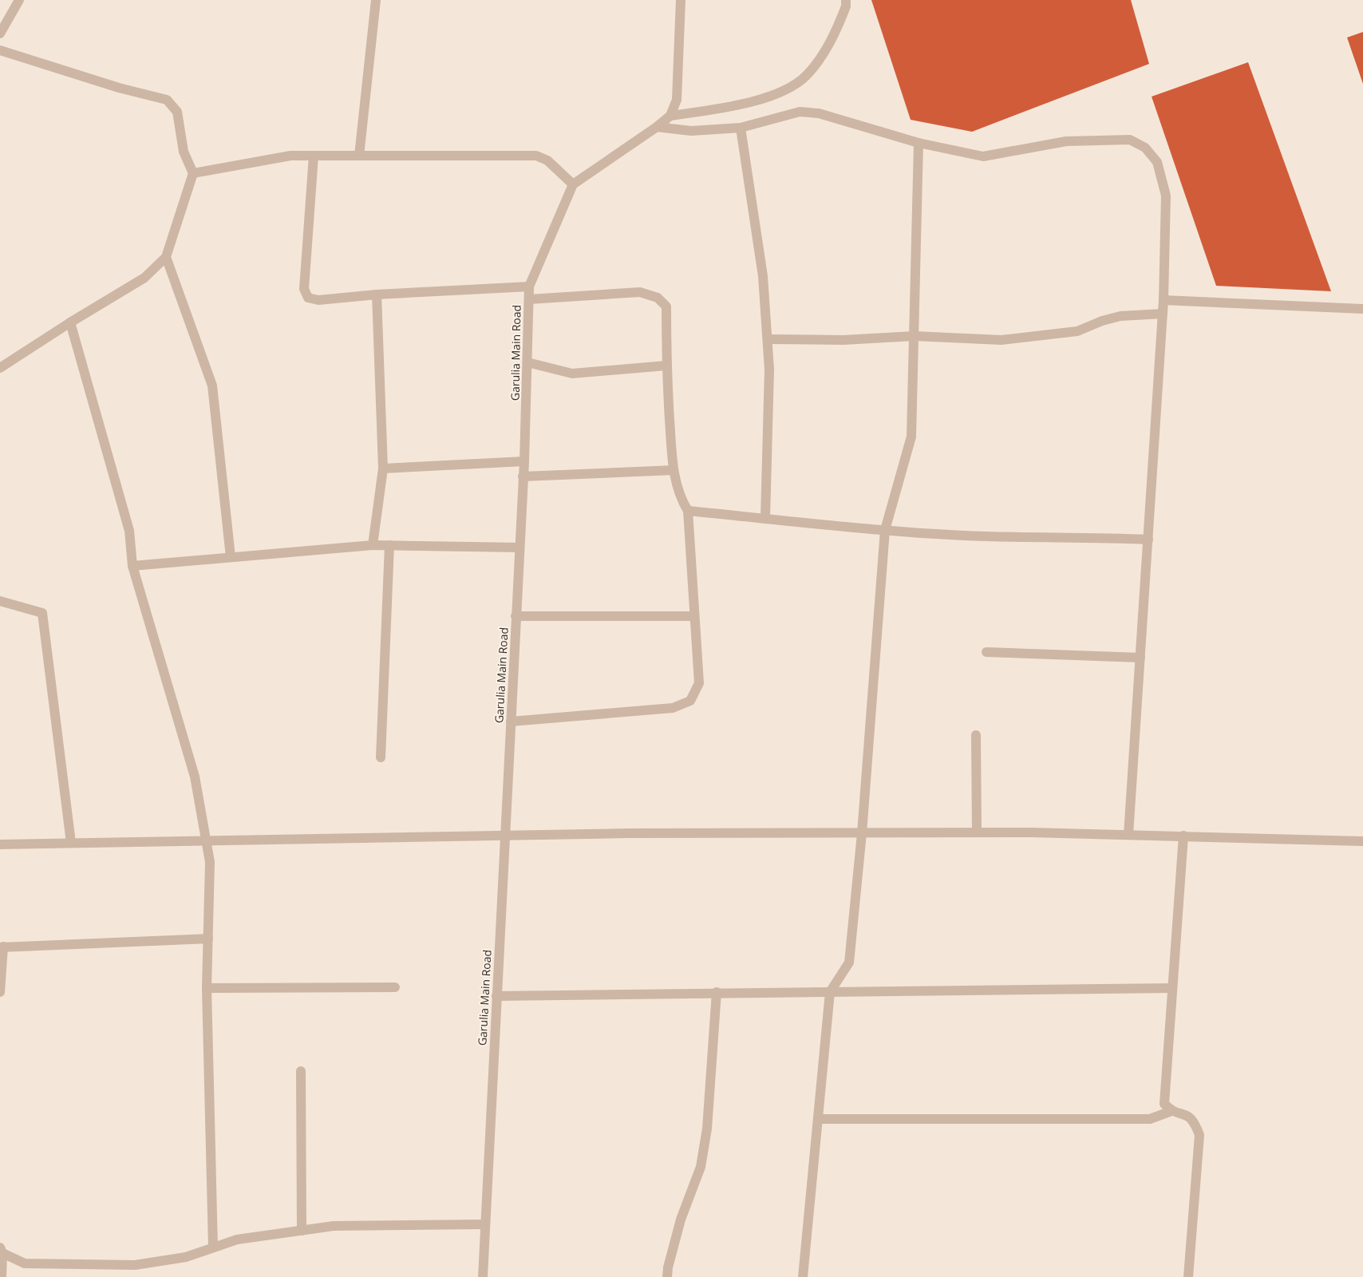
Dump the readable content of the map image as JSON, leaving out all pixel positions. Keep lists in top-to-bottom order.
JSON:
{
  "streets": {
    "street": ["Garulia Main Road"]
  }
}
